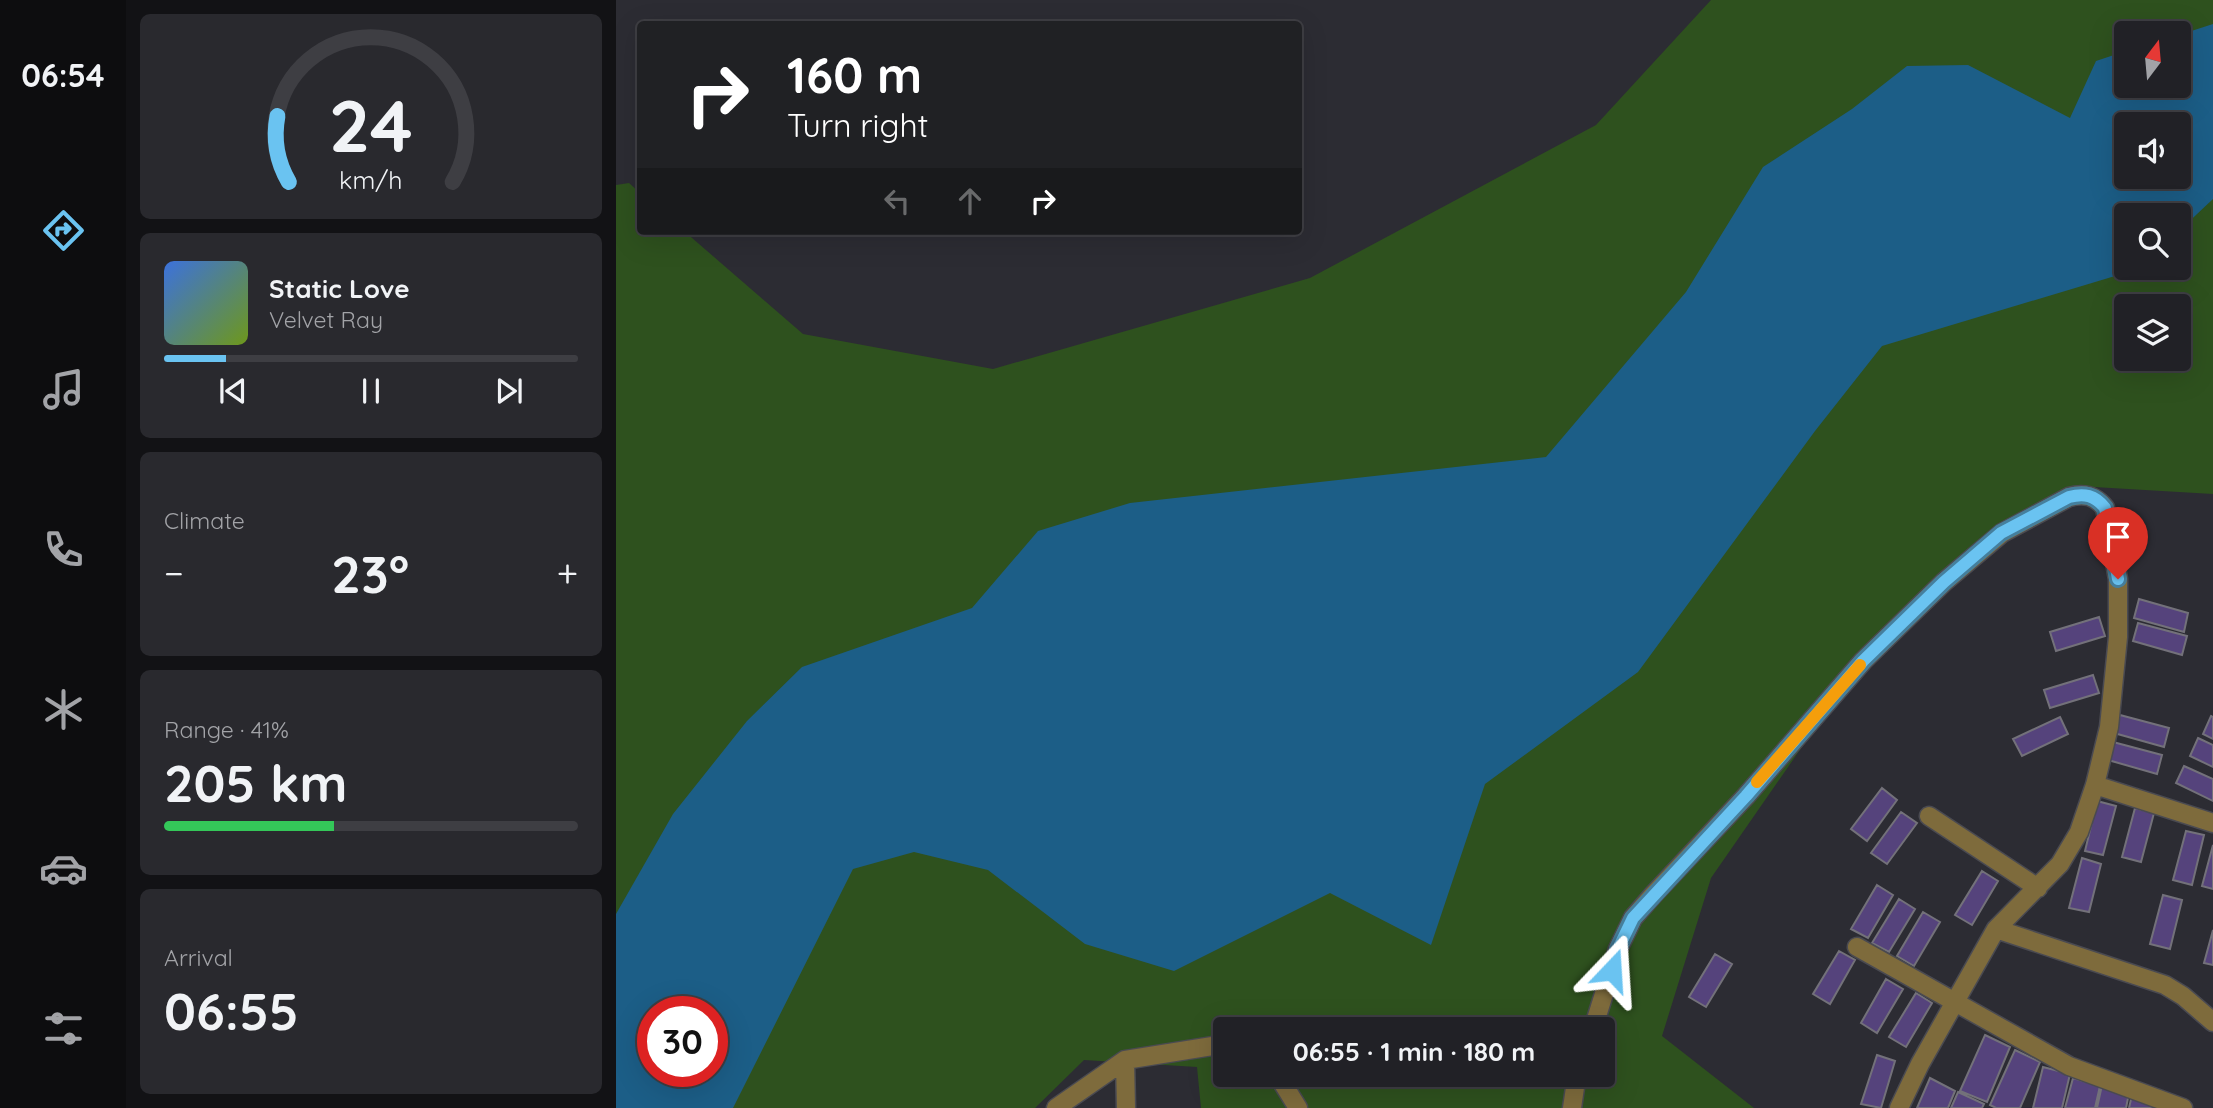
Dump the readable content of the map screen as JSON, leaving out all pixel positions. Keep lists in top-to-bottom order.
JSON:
{
  "north": "top",
  "page": {
    "tabs": "06:54",
    "turn": ["160 m", "Turn right"],
    "song": ["Static Love", "Velvet Ray"],
    "tile": [
      "Climate",
      ["Range · 41%", "205 km"],
      ["Arrival", "06:55"]
    ],
    "heat": ["−", "23°", "+"],
    "limit": "30",
    "trip": "06:55 · 1 min · 180 m",
    "gauge": ["24", "km/h"]
  }
}
